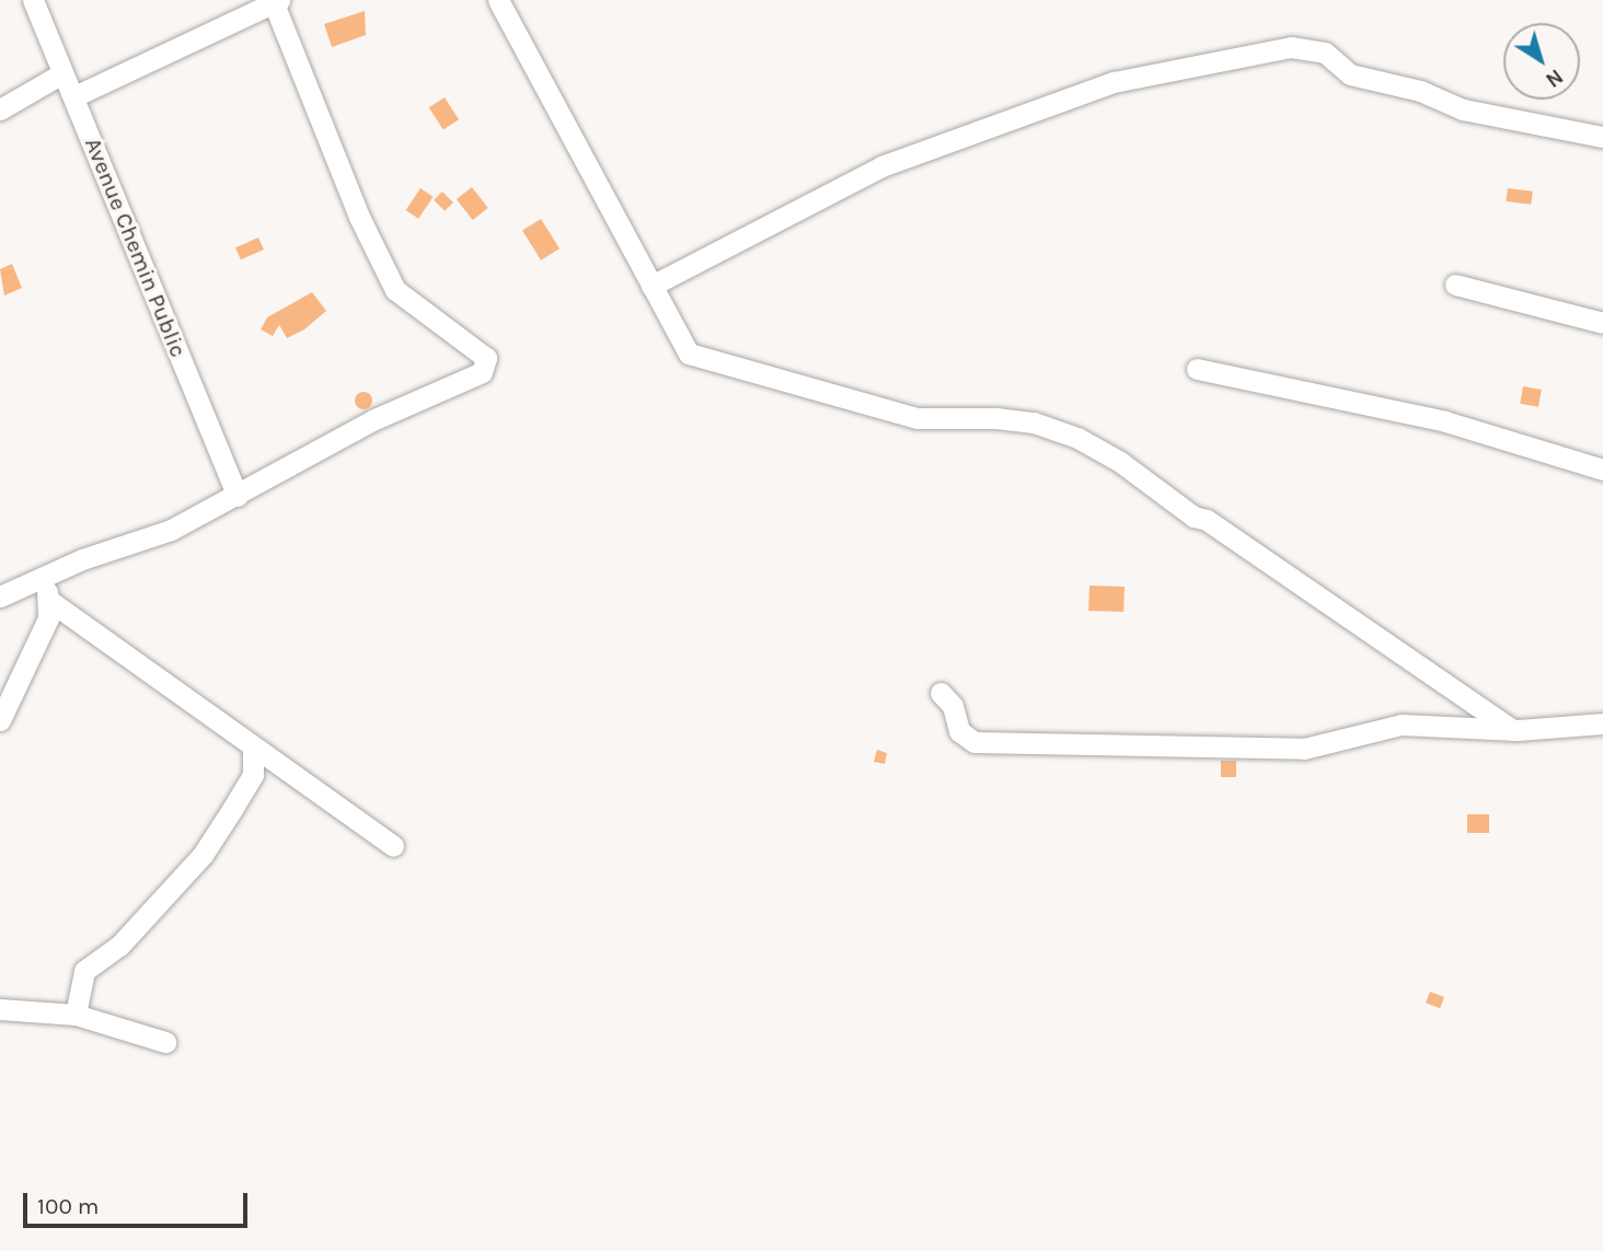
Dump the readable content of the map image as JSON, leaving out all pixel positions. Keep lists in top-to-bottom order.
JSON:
{
  "streets": {
    "street": ["Avenue Chemin Public"]
  },
  "scale_bar": "100 m",
  "north": "bottom right"
}
